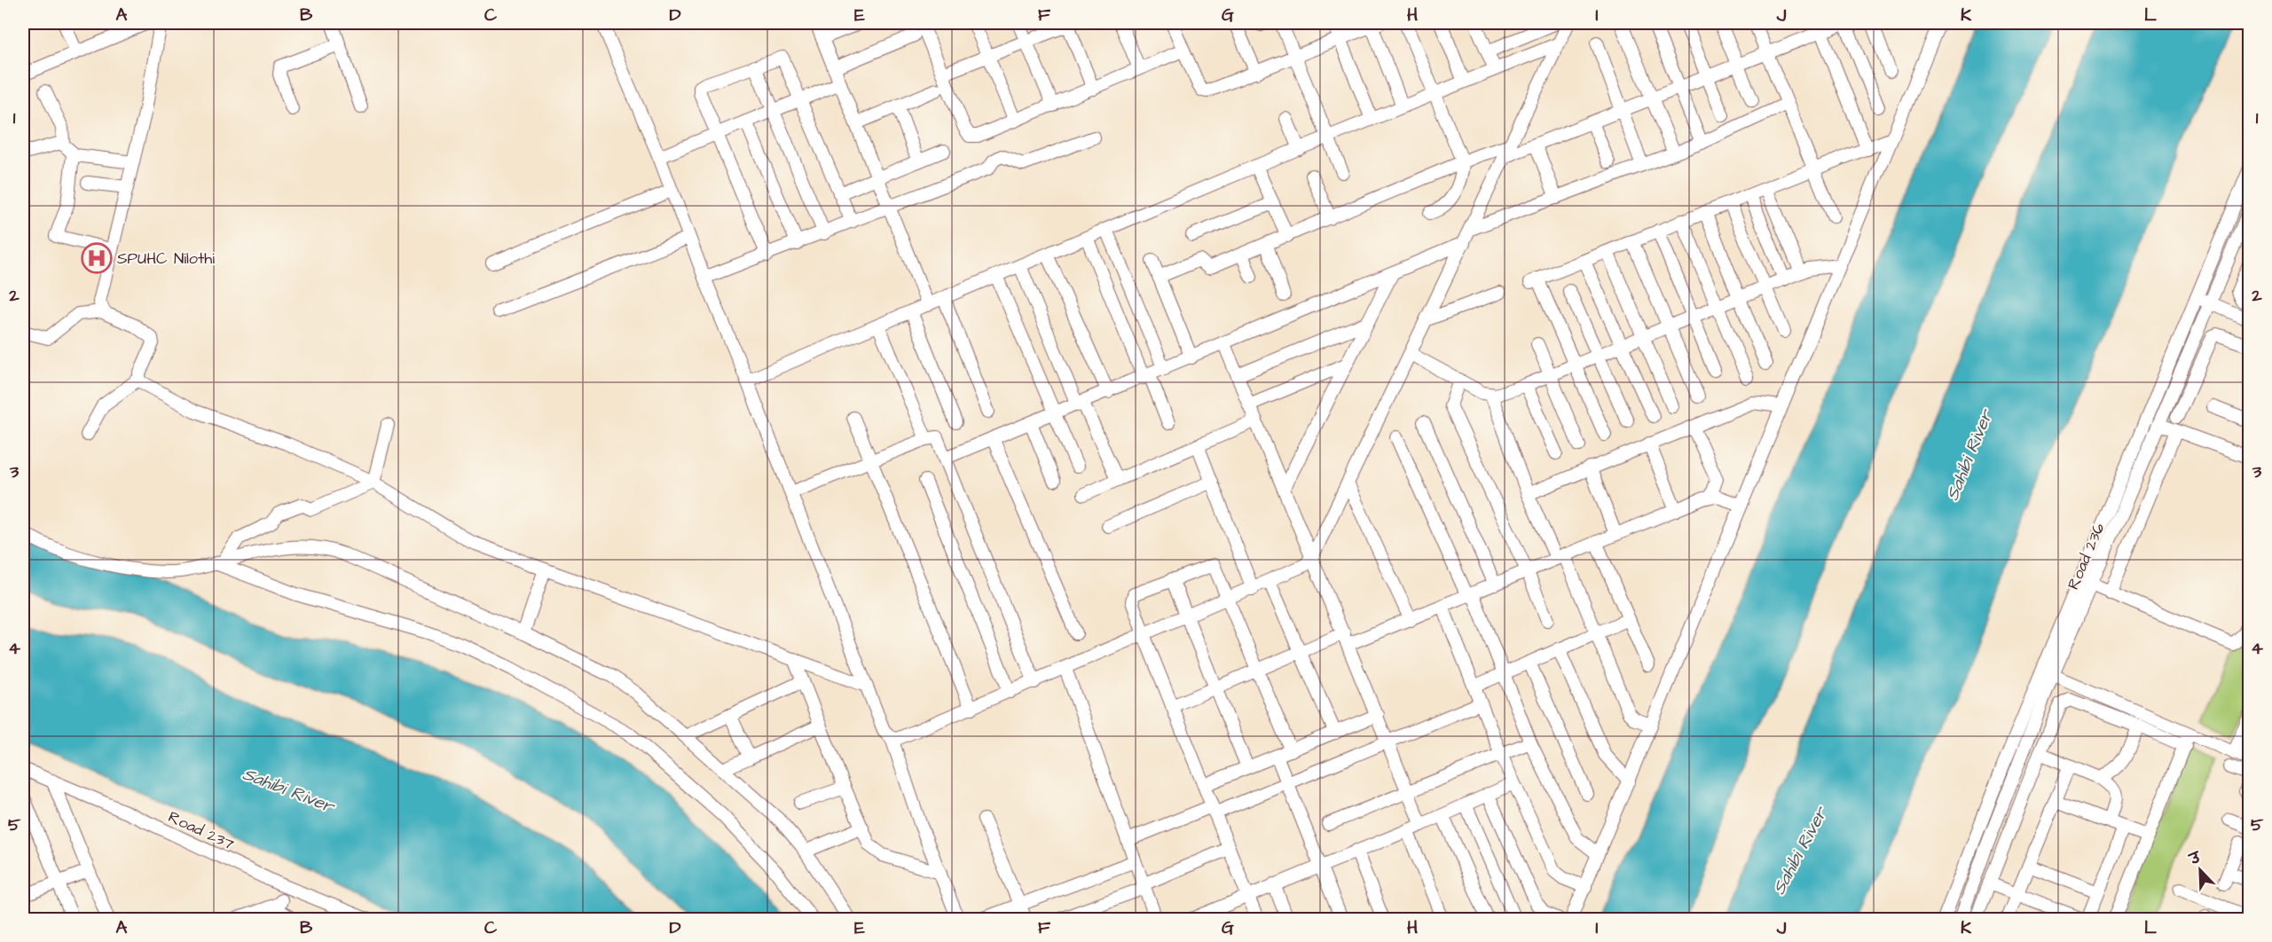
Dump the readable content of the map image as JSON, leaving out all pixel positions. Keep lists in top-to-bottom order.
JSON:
{
  "streets": {
    "street": ["Road 236", "Road 237"]
  },
  "water": ["Sahibi River"],
  "places": {
    "hospital": ["SPUHC Nilothi"]
  },
  "north": "top left",
  "grid": {
    "columns": [
      "A",
      "B",
      "C",
      "D",
      "E",
      "F",
      "G",
      "H",
      "I",
      "J",
      "K",
      "L"
    ],
    "rows": [
      "1",
      "2",
      "3",
      "4",
      "5"
    ]
  }
}
